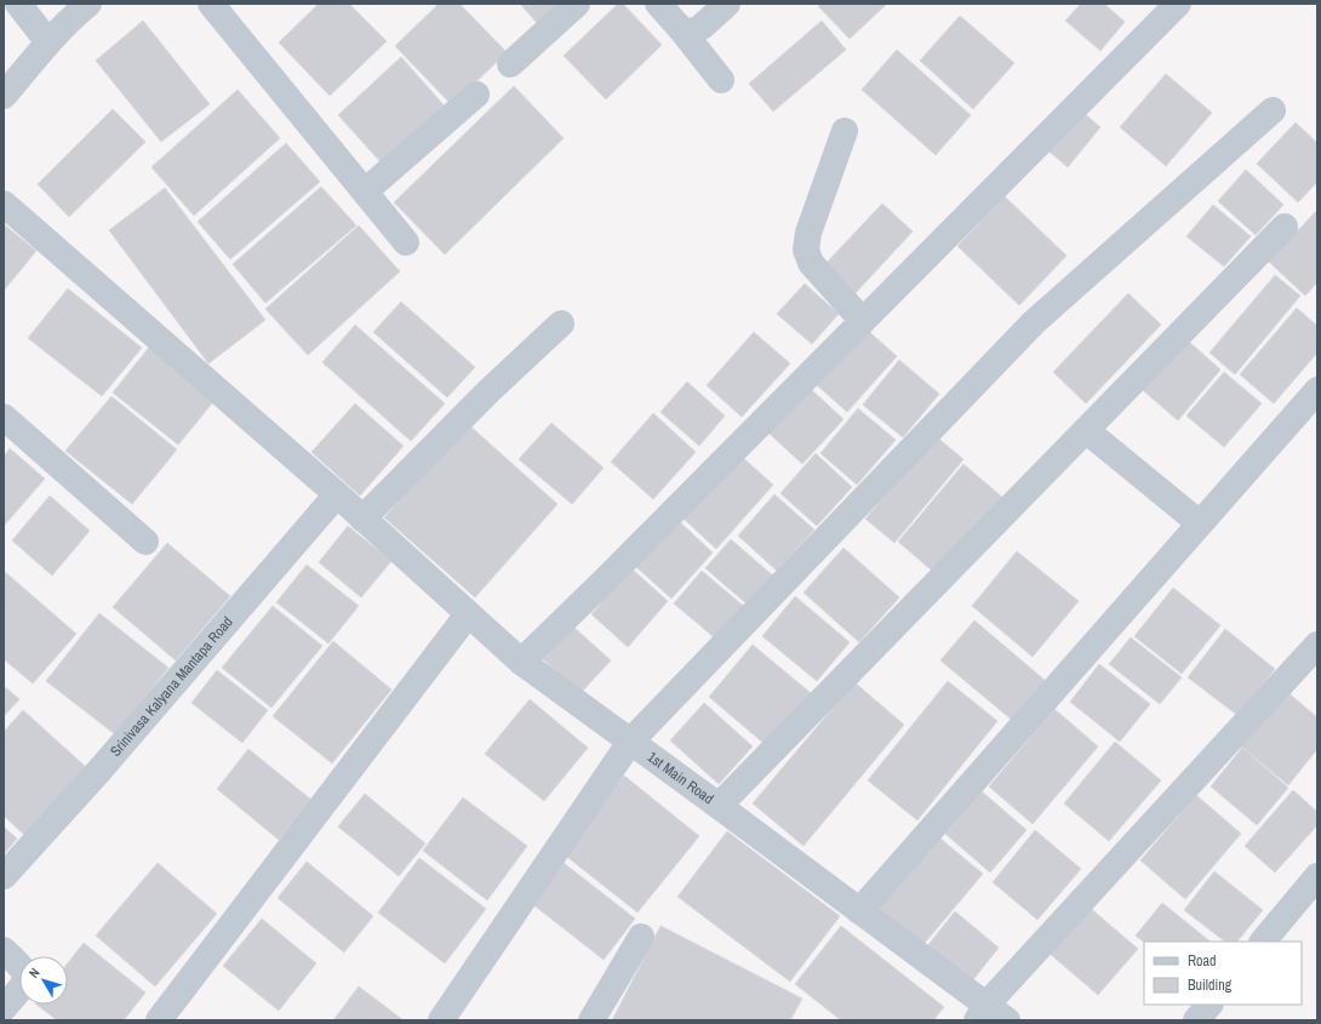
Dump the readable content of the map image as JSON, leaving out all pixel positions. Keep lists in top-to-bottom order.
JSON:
{
  "streets": {
    "street": ["Srinivasa Kalyana Mantapa Road", "1st Main Road"]
  },
  "crossings": [
    ["Srinivasa Kalyana Mantapa Road", "1st Main Road"]
  ],
  "legend": ["Road", "Building"],
  "north": "top left"
}
